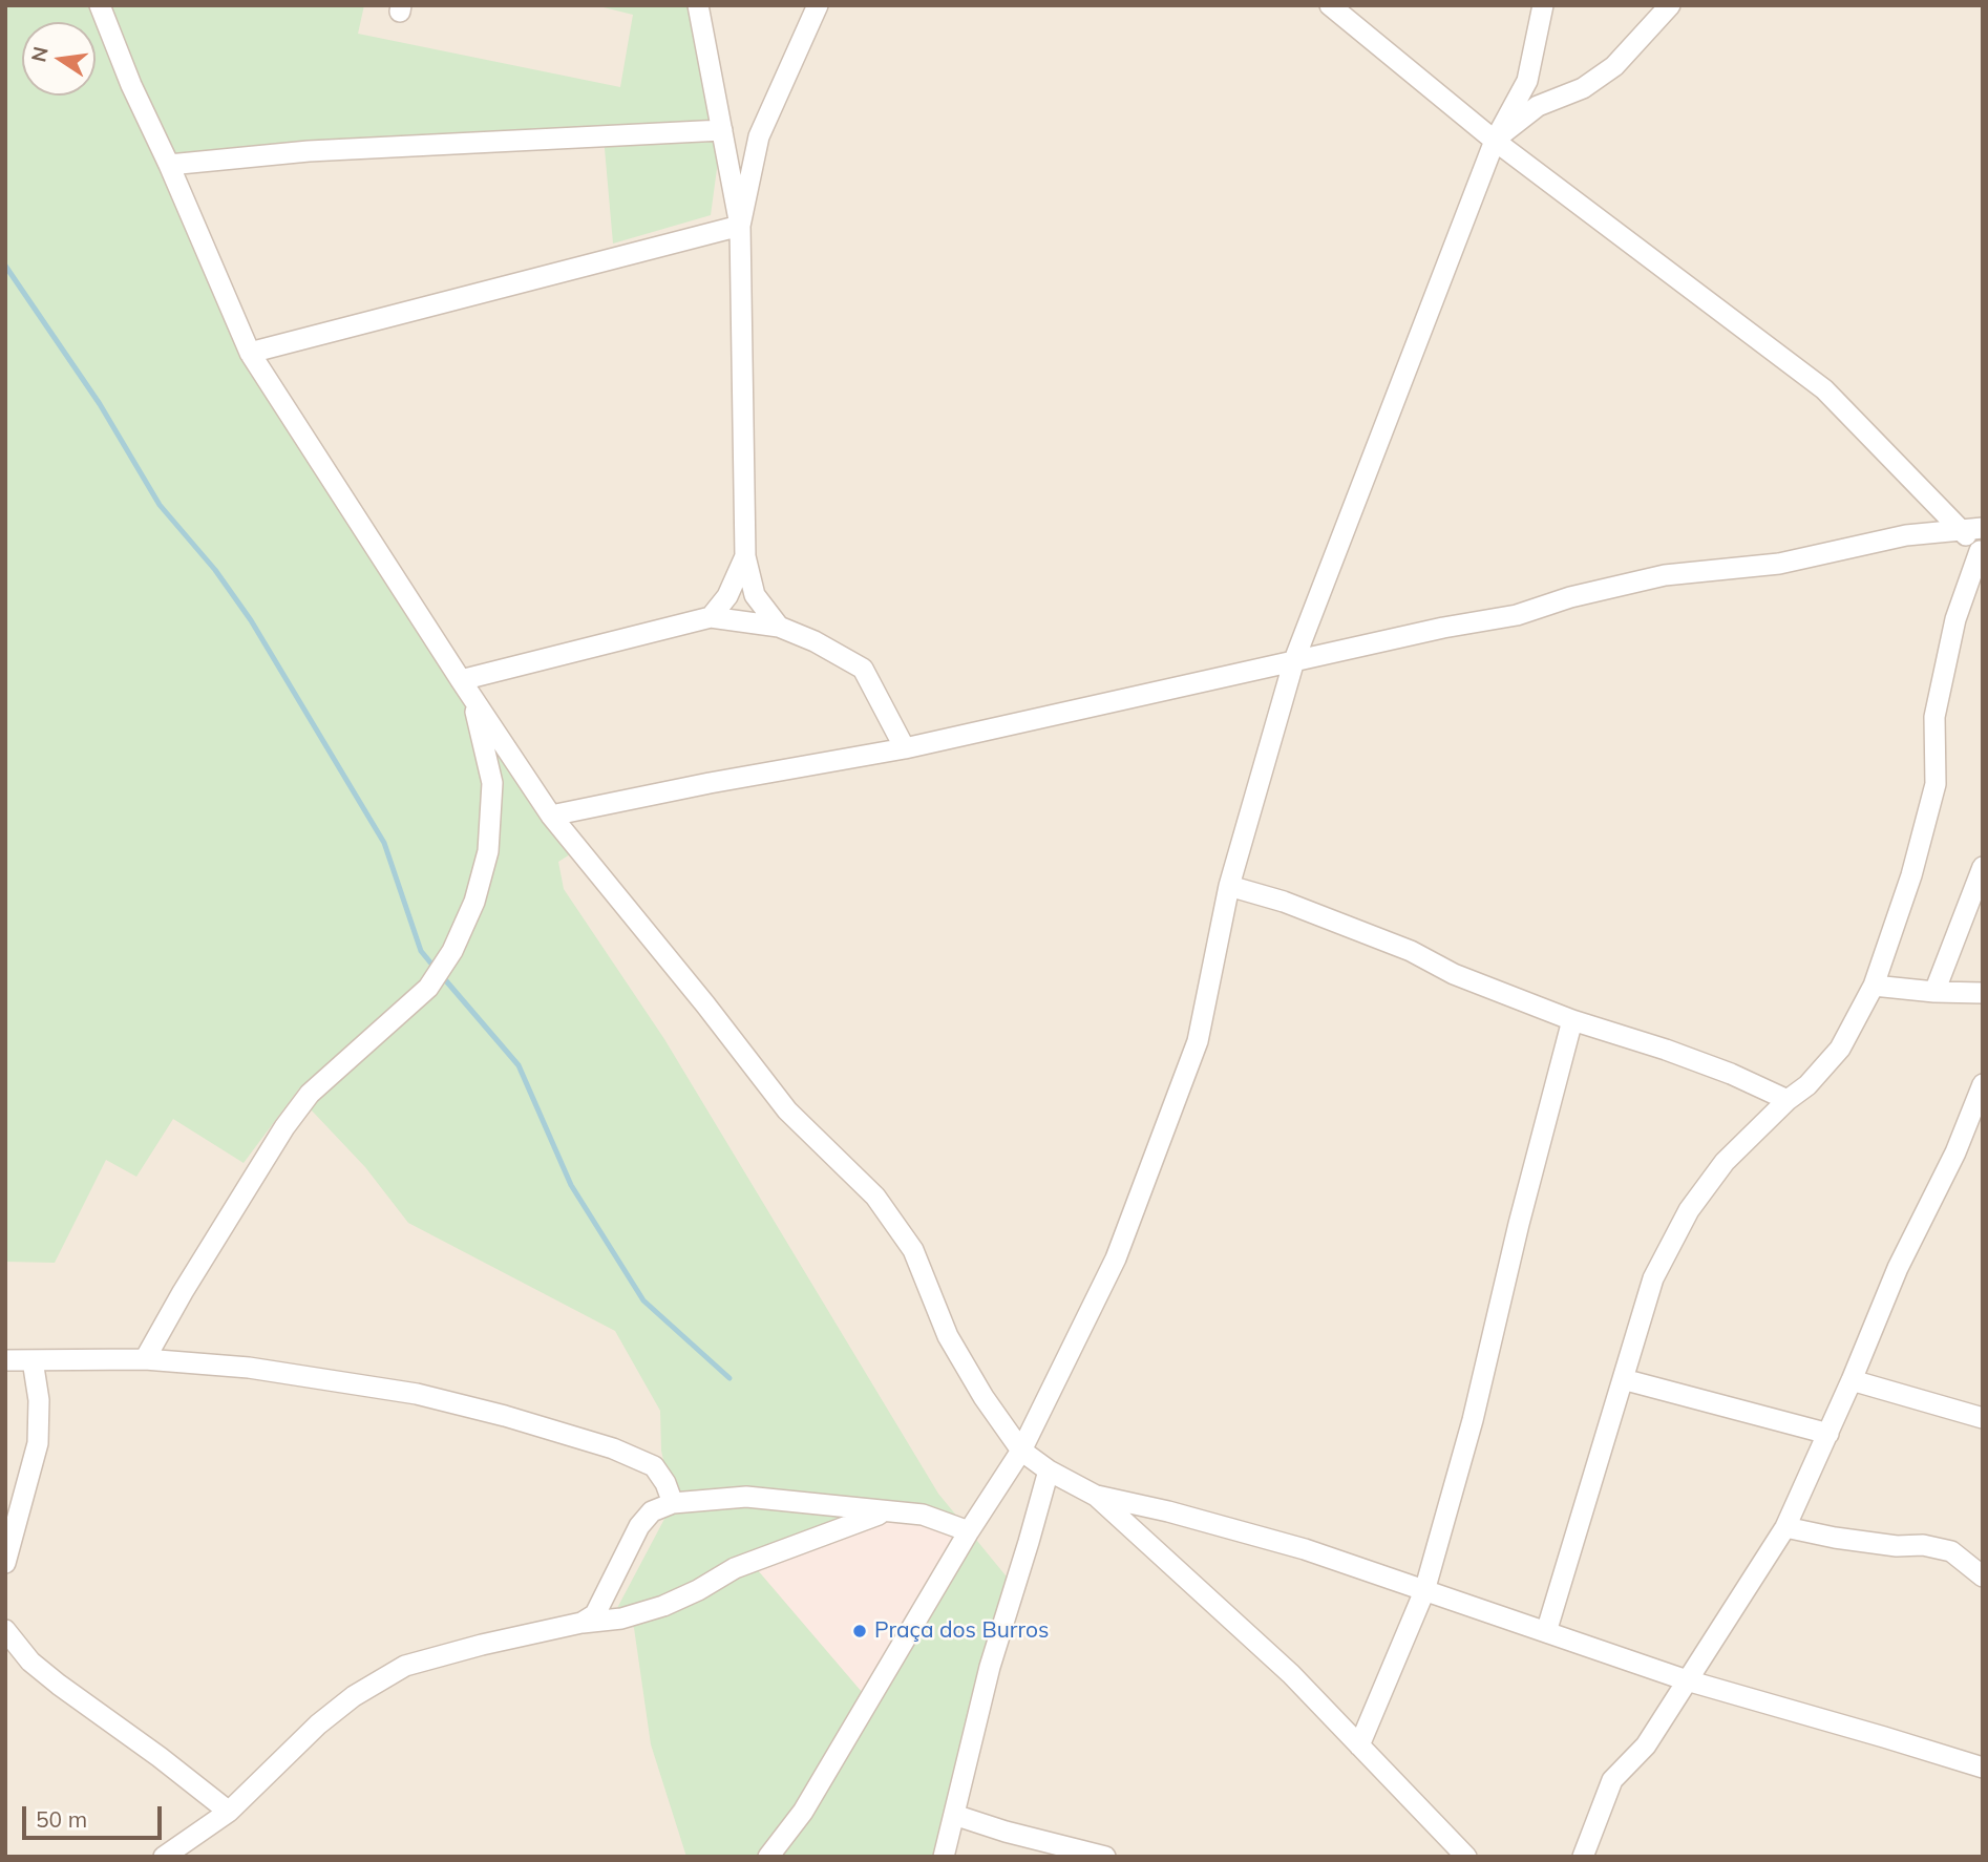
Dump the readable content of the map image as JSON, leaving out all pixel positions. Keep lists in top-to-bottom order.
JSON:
{
  "places": ["Praça dos Burros"],
  "scale_bar": "50 m",
  "north": "left"
}
